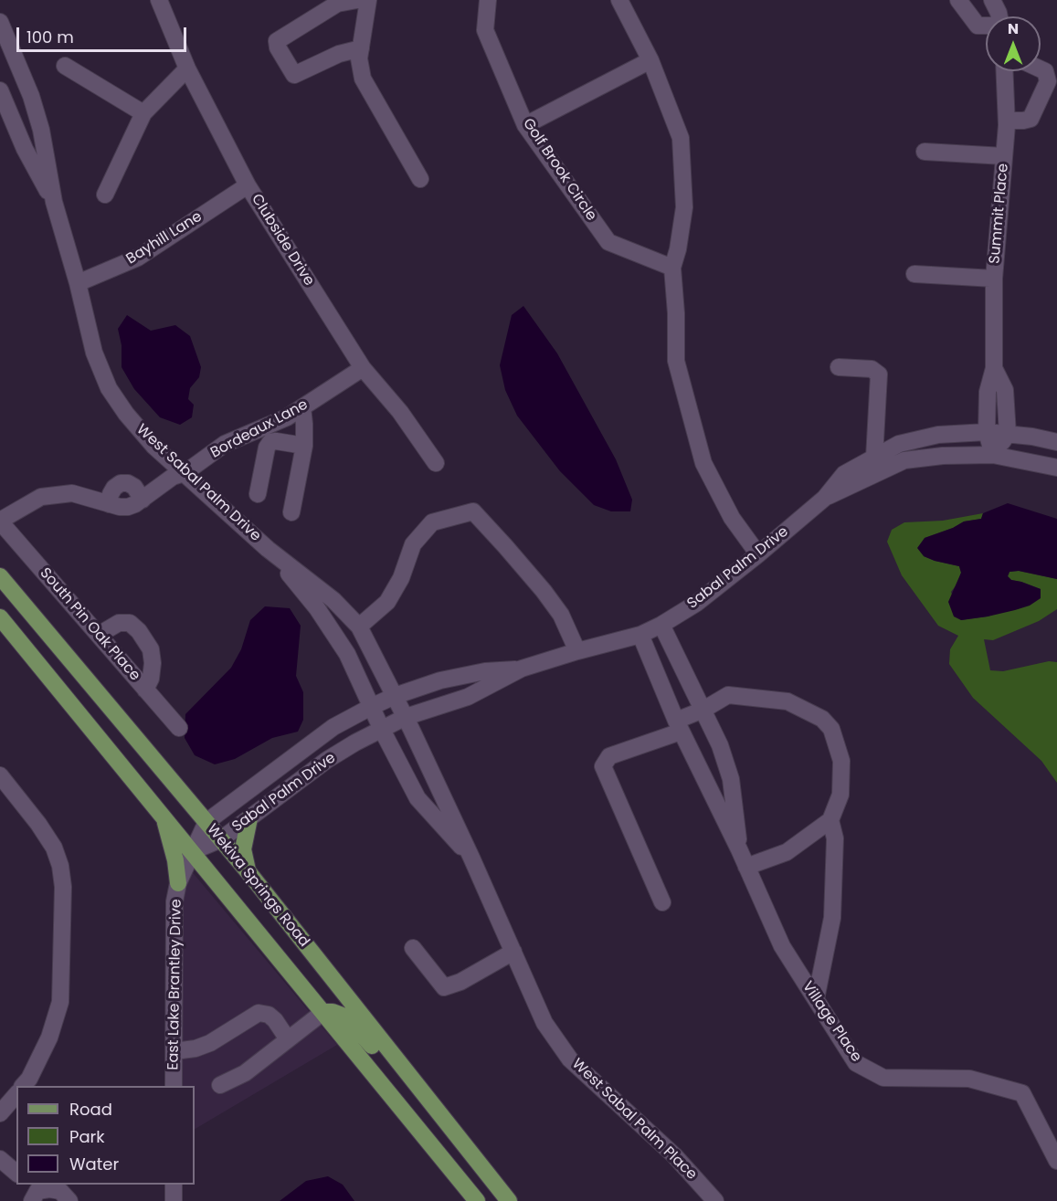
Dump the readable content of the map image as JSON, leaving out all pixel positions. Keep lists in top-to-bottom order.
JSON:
{
  "streets": {
    "main road": ["Wekiva Springs Road"],
    "street": [
      "Golf Brook Circle",
      "Summit Place",
      "Bayhill Lane",
      "Clubside Drive",
      "Bordeaux Lane",
      "West Sabal Palm Drive",
      "Sabal Palm Drive",
      "South Pin Oak Place",
      "East Lake Brantley Drive",
      "Village Place",
      "West Sabal Palm Place"
    ]
  },
  "crossings": [
    ["Summit Place", "Sabal Palm Drive"],
    ["Bayhill Lane", "Clubside Drive"],
    ["Bayhill Lane", "West Sabal Palm Drive"],
    ["Clubside Drive", "Bordeaux Lane"],
    ["Bordeaux Lane", "West Sabal Palm Drive"],
    ["West Sabal Palm Drive", "Sabal Palm Drive"],
    ["West Sabal Palm Drive", "West Sabal Palm Place"],
    ["Sabal Palm Drive", "Wekiva Springs Road"],
    ["Sabal Palm Drive", "East Lake Brantley Drive"],
    ["Sabal Palm Drive", "Village Place"],
    ["Sabal Palm Drive", "West Sabal Palm Place"],
    ["Wekiva Springs Road", "East Lake Brantley Drive"]
  ],
  "legend": ["Road", "Park", "Water"],
  "scale_bar": "100 m",
  "north": "top"
}
